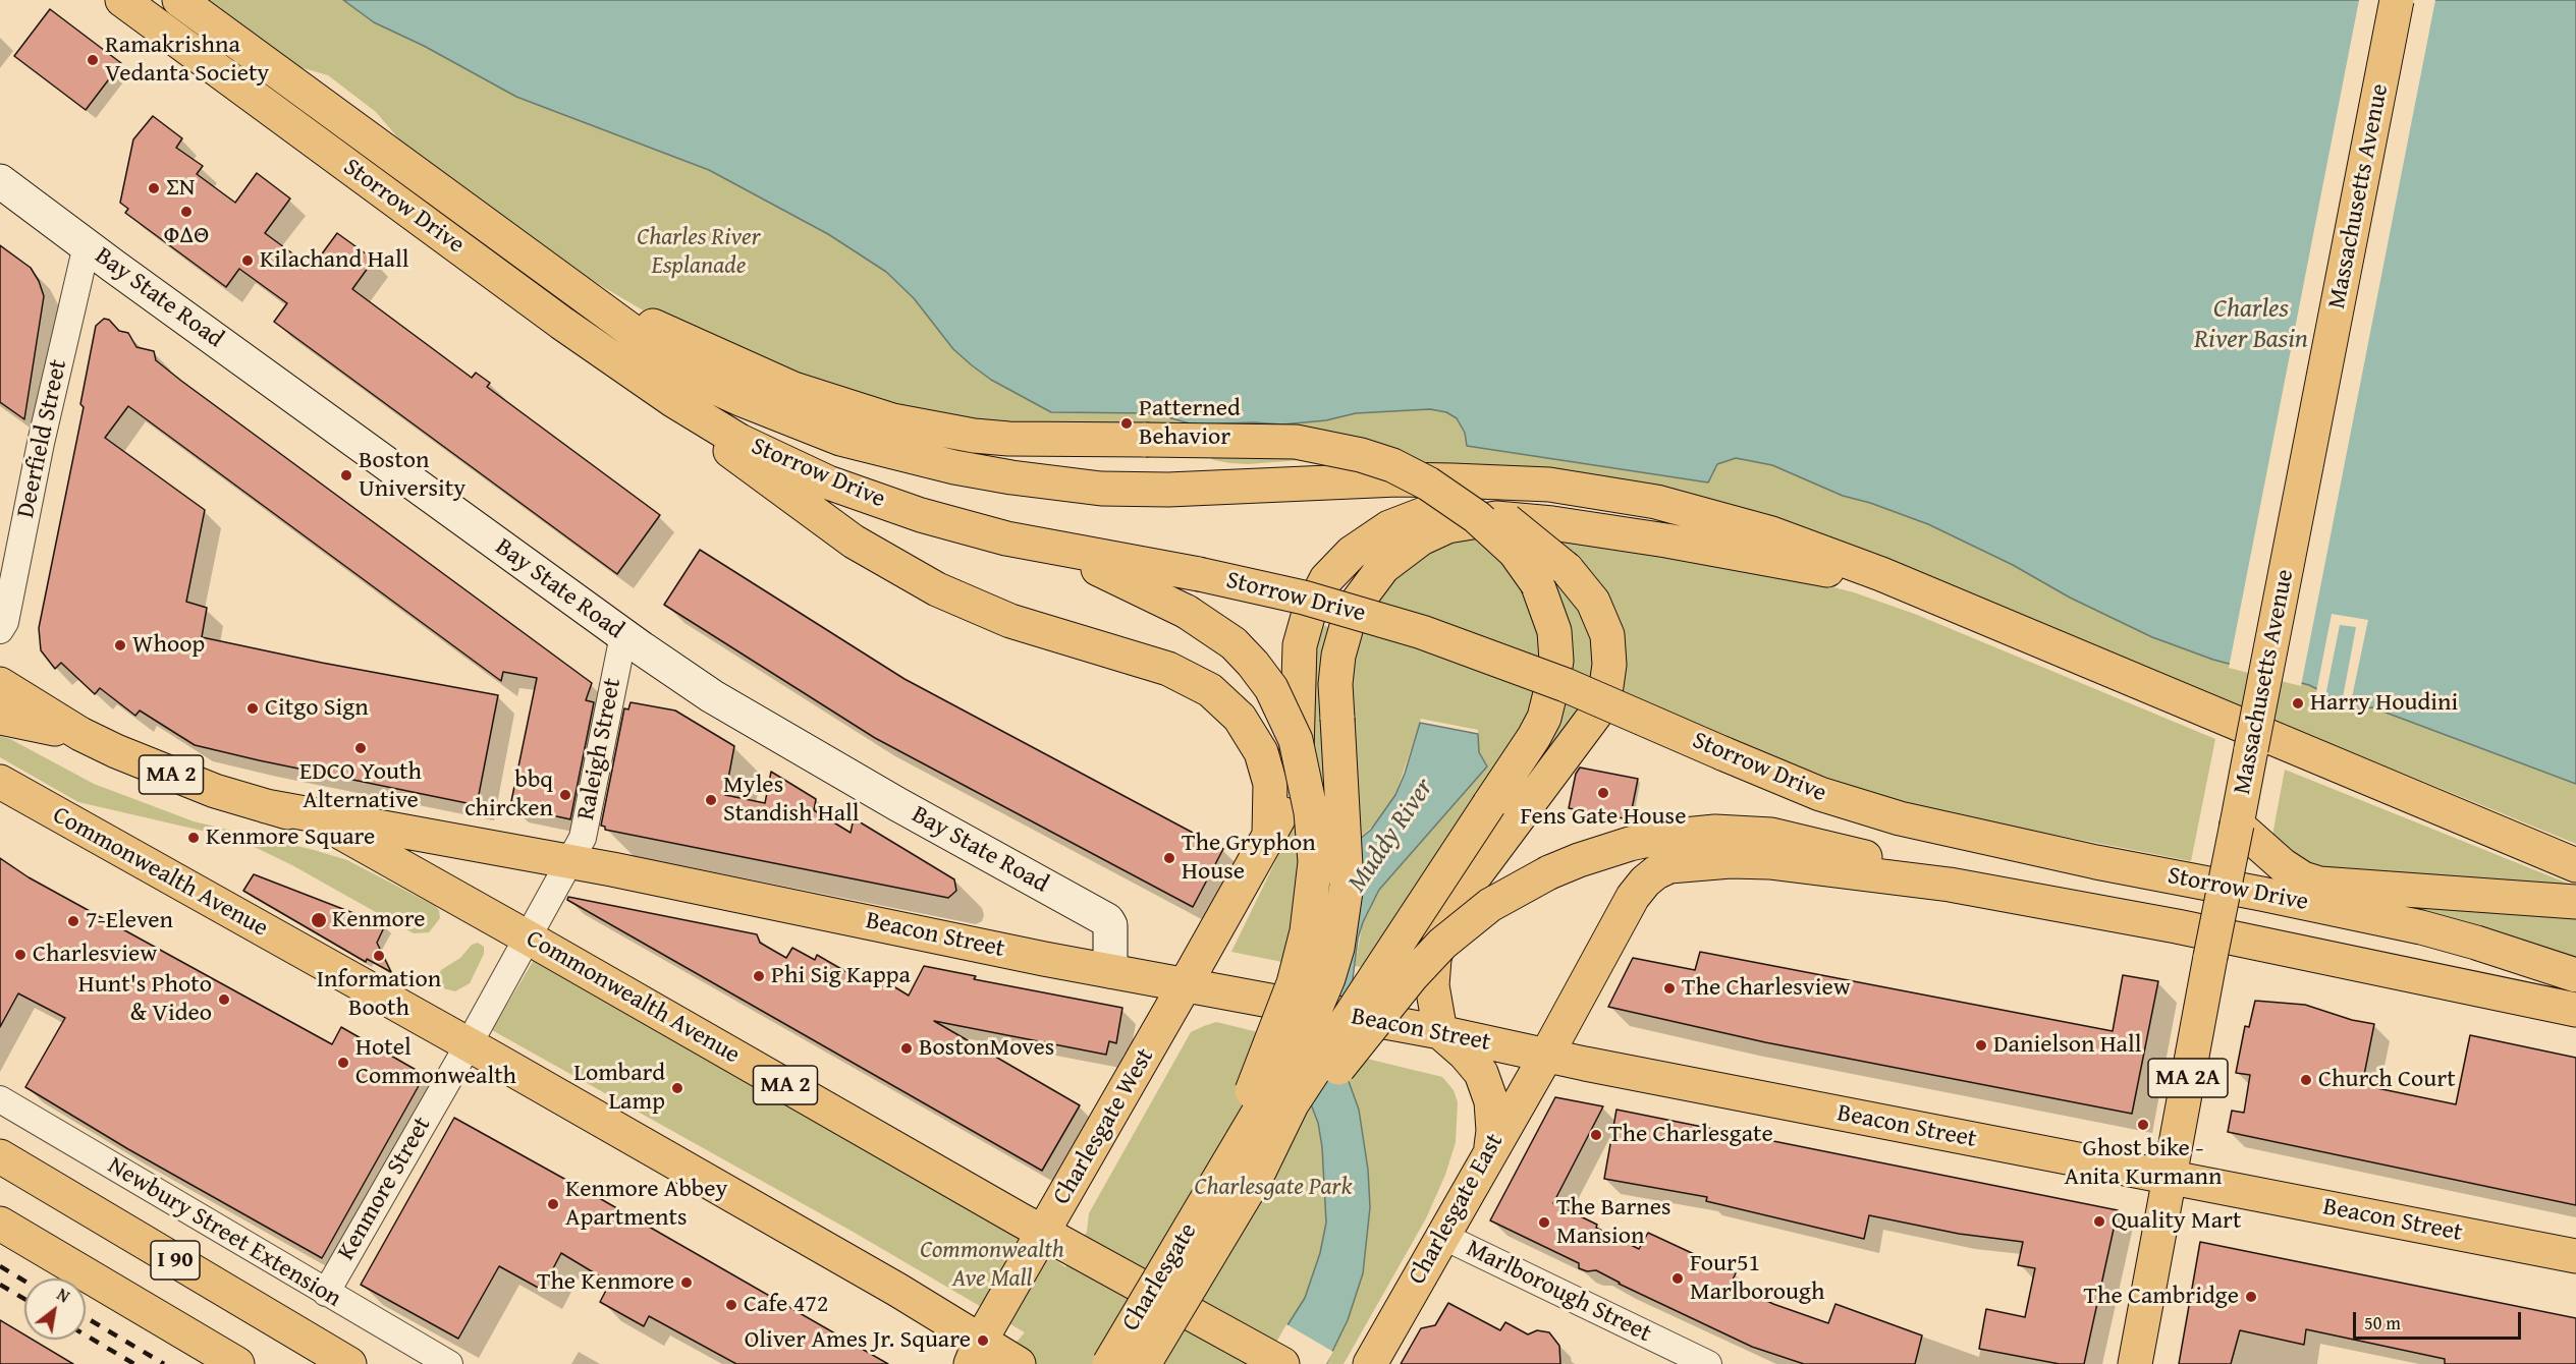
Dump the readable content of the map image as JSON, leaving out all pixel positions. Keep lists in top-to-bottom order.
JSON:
{
  "streets": {
    "main road": [
      "Massachusetts Avenue",
      "Storrow Drive",
      "MA 2",
      "Commonwealth Avenue",
      "Beacon Street",
      "MA 2A",
      "Charlesgate West",
      "Charlesgate East",
      "I 90",
      "Charlesgate"
    ],
    "street": [
      "Bay State Road",
      "Deerfield Street",
      "Raleigh Street",
      "Kenmore Street",
      "Newbury Street Extension",
      "Marlborough Street"
    ]
  },
  "crossings": [
    ["Massachusetts Avenue", "Beacon Street"],
    ["Bay State Road", "Deerfield Street"],
    ["Bay State Road", "Raleigh Street"],
    ["Bay State Road", "Beacon Street"],
    ["Raleigh Street", "Beacon Street"],
    ["Raleigh Street", "Kenmore Street"],
    ["MA 2", "Commonwealth Avenue"],
    ["Commonwealth Avenue", "Beacon Street"],
    ["Commonwealth Avenue", "Charlesgate West"],
    ["Commonwealth Avenue", "Kenmore Street"],
    ["Beacon Street", "Charlesgate West"],
    ["Beacon Street", "Kenmore Street"],
    ["Beacon Street", "Charlesgate East"],
    ["Kenmore Street", "Newbury Street Extension"],
    ["Charlesgate East", "Marlborough Street"]
  ],
  "water": ["Charles River Basin", "Muddy River"],
  "parks": ["Charles River Esplanade", "Charlesgate Park", "Commonwealth Ave Mall"],
  "places": [
    "Ramakrishna Vedanta Society",
    "ΣΝ",
    "ΦΔΘ",
    "Kilachand Hall",
    "Patterned Behavior",
    "Boston University",
    "Whoop",
    "Harry Houdini",
    "Citgo Sign",
    "EDCO Youth Alternative",
    "Fens Gate House",
    "bbq chircken",
    "Myles Standish Hall",
    "Kenmore Square",
    "The Gryphon House",
    "Kenmore",
    "7-Eleven",
    "Charlesview",
    "Information Booth",
    "Phi Sig Kappa",
    "The Charlesview",
    "Hunt's Photo & Video",
    "Danielson Hall",
    "BostonMoves",
    "Hotel Commonwealth",
    "Church Court",
    "Lombard Lamp",
    "Ghost bike - Anita Kurmann",
    "The Charlesgate",
    "Kenmore Abbey Apartments",
    "Quality Mart",
    "The Barnes Mansion",
    "Four51 Marlborough",
    "The Kenmore",
    "The Cambridge",
    "Cafe 472",
    "Oliver Ames Jr. Square"
  ],
  "scale_bar": "50 m",
  "north": "top right"
}
